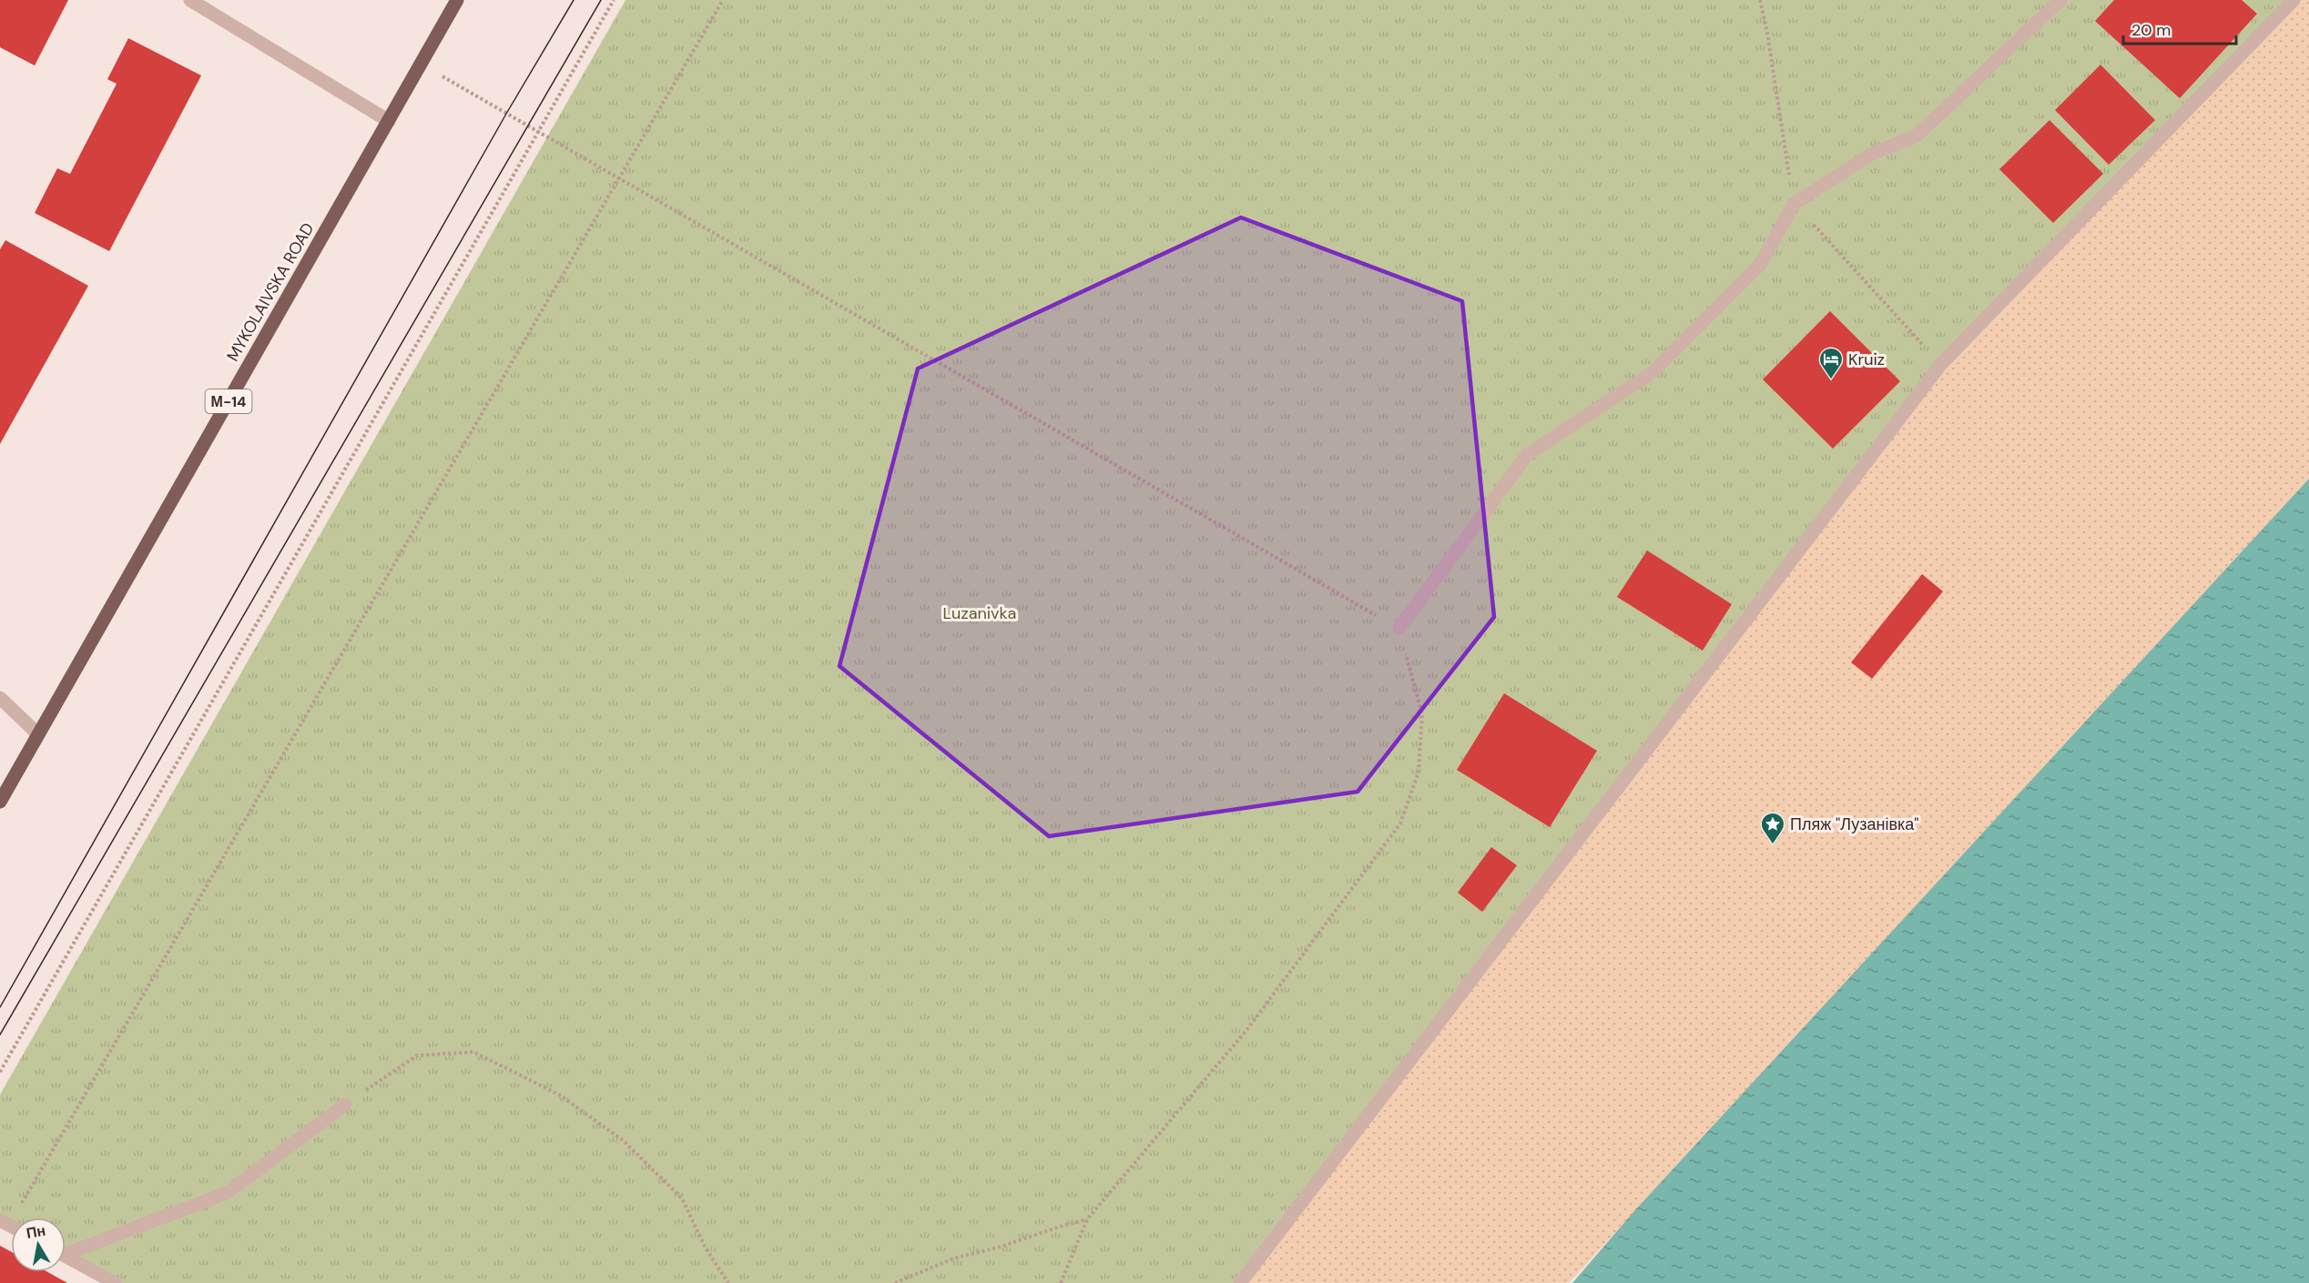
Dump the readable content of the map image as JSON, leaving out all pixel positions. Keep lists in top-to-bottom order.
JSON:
{
  "streets": {
    "main road": ["MYKOLAIVSKA ROAD", "М-14"]
  },
  "parks": ["Luzanivka"],
  "places": {
    "hotel": ["Kruiz"],
    "place": ["Пляж \"Лузанівка\""]
  },
  "scale_bar": "20 m",
  "north": "top"
}
